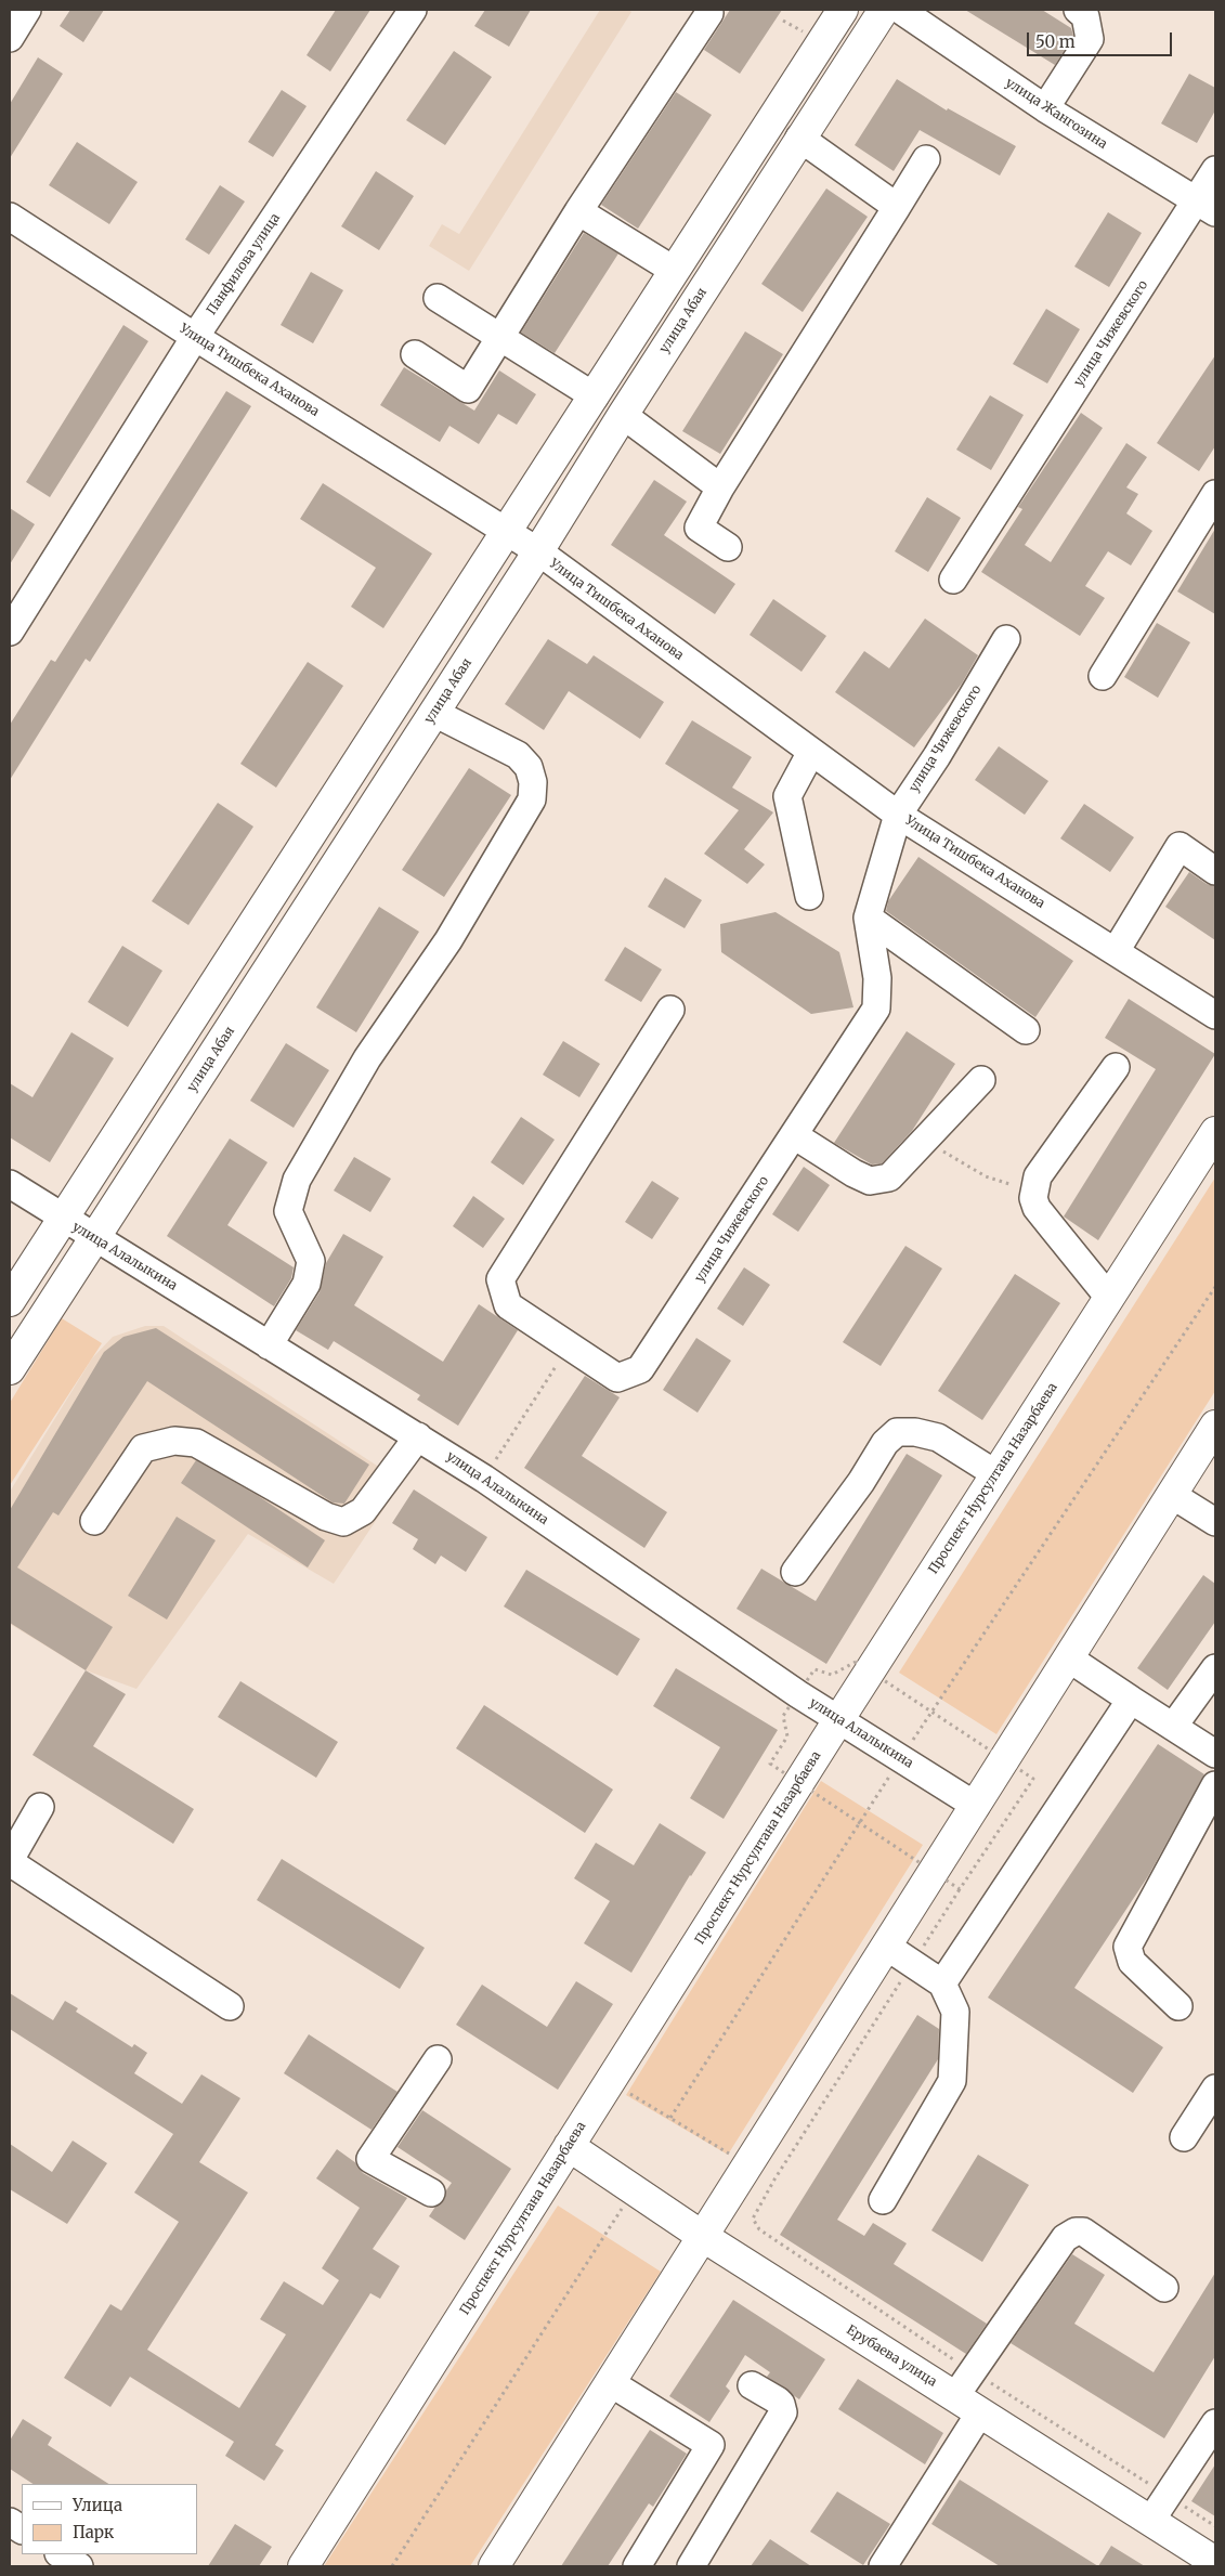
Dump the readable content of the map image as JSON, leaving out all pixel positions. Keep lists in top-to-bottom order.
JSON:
{
  "streets": {
    "main road": ["улица Абая", "Проспект Нурсултана Назарбаева", "Ерубаева улица"],
    "street": [
      "улица Жангозина",
      "Панфилова улица",
      "улица Чижевского",
      "Улица Тишбека Аханова",
      "улица Алалыкина"
    ]
  },
  "crossings": [
    ["улица Жангозина", "улица Чижевского"],
    ["Панфилова улица", "Улица Тишбека Аханова"],
    ["улица Абая", "Улица Тишбека Аханова"],
    ["улица Абая", "улица Алалыкина"],
    ["улица Чижевского", "Улица Тишбека Аханова"],
    ["улица Алалыкина", "Проспект Нурсултана Назарбаева"],
    ["Проспект Нурсултана Назарбаева", "Ерубаева улица"]
  ],
  "legend": ["Улица", "Парк"],
  "scale_bar": "50 m"
}
